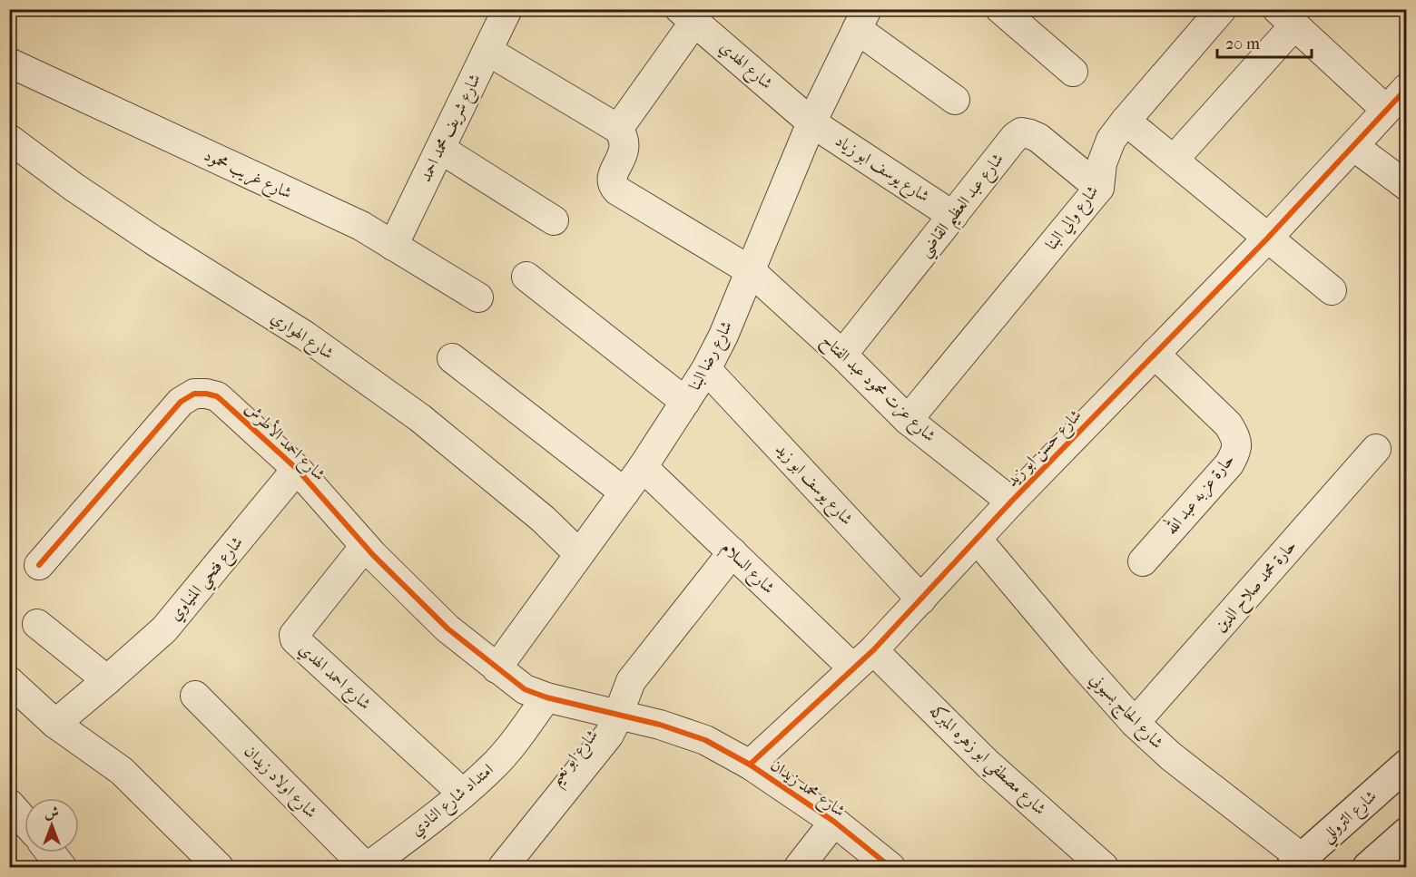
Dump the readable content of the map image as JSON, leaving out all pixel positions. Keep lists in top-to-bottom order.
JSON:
{
  "streets": {
    "street": [
      "شارع الهدي",
      "شارع شريف محمد احمد",
      "شارع يوسف ابو زياد",
      "شارع غريب محمود",
      "شارع عبد العظيم القاضي",
      "شارع والي البنا",
      "شارع الهواري",
      "شارع رضا البنا",
      "شارع عزت محمود عبد الفتاح",
      "شارع احمد الأطرش",
      "شارع حسن ابو زيد",
      "شارع يوسف ابو زيد",
      "حارة عزبه عبد الله",
      "شارع السلام",
      "شارع فتحي المنياوي",
      "حارة محمد صلاح الدين",
      "شارع احمد الهدي",
      "شارع الحاج بسيوني",
      "شارع ابو نعيم",
      "شارع مصطفي ابو زهره المبركه",
      "شارع اولاد زيدان",
      "شارع محمد زيدان",
      "امتداد شارع النادي",
      "شارع التروللي"
    ]
  },
  "crossings": [
    ["شارع الهدي", "شارع يوسف ابو زياد"],
    ["شارع الهدي", "شارع رضا البنا"],
    ["شارع شريف محمد احمد", "شارع غريب محمود"],
    ["شارع يوسف ابو زياد", "شارع عبد العظيم القاضي"],
    ["شارع يوسف ابو زياد", "شارع رضا البنا"],
    ["شارع عبد العظيم القاضي", "شارع والي البنا"],
    ["شارع عبد العظيم القاضي", "شارع عزت محمود عبد الفتاح"],
    ["شارع والي البنا", "شارع عزت محمود عبد الفتاح"],
    ["شارع الهواري", "شارع رضا البنا"],
    ["شارع رضا البنا", "شارع عزت محمود عبد الفتاح"],
    ["شارع رضا البنا", "شارع احمد الأطرش"],
    ["شارع رضا البنا", "شارع يوسف ابو زيد"],
    ["شارع رضا البنا", "شارع السلام"],
    ["شارع عزت محمود عبد الفتاح", "شارع حسن ابو زيد"],
    ["شارع احمد الأطرش", "شارع فتحي المنياوي"],
    ["شارع احمد الأطرش", "شارع احمد الهدي"],
    ["شارع احمد الأطرش", "شارع محمد زيدان"],
    ["شارع احمد الأطرش", "امتداد شارع النادي"],
    ["شارع حسن ابو زيد", "شارع يوسف ابو زيد"],
    ["شارع حسن ابو زيد", "حارة عزبه عبد الله"],
    ["شارع حسن ابو زيد", "شارع السلام"],
    ["شارع حسن ابو زيد", "شارع الحاج بسيوني"],
    ["شارع حسن ابو زيد", "شارع مصطفي ابو زهره المبركه"],
    ["شارع حسن ابو زيد", "شارع محمد زيدان"],
    ["شارع السلام", "شارع ابو نعيم"],
    ["شارع السلام", "شارع مصطفي ابو زهره المبركه"],
    ["حارة محمد صلاح الدين", "شارع الحاج بسيوني"],
    ["شارع احمد الهدي", "امتداد شارع النادي"],
    ["شارع الحاج بسيوني", "شارع التروللي"],
    ["شارع ابو نعيم", "شارع محمد زيدان"],
    ["شارع اولاد زيدان", "امتداد شارع النادي"],
    ["شارع محمد زيدان", "امتداد شارع النادي"]
  ],
  "scale_bar": "20 m",
  "north": "top"
}
